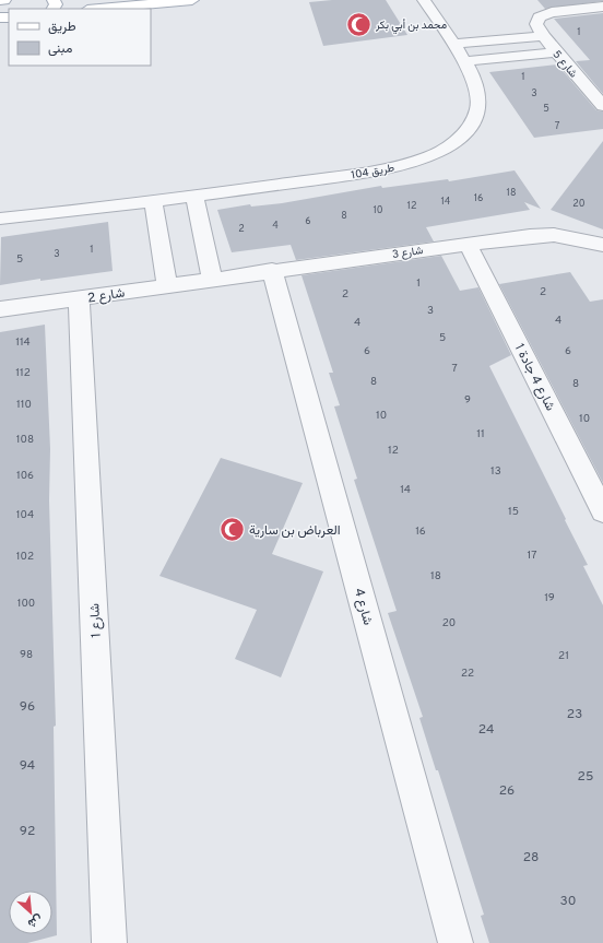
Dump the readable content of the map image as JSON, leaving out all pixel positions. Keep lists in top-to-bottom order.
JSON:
{
  "streets": {
    "street": [
      "شارع 5",
      "طريق 104",
      "شارع 3",
      "شارع 2",
      "شارع 4 جادة 1",
      "شارع 4",
      "شارع 1"
    ]
  },
  "crossings": [
    ["شارع 3", "شارع 2"],
    ["شارع 3", "شارع 4 جادة 1"],
    ["شارع 3", "شارع 4"],
    ["شارع 2", "شارع 1"]
  ],
  "places": {
    "mosque": ["محمد بن أبي بكر", "العرباض بن سارية"]
  },
  "house_numbers": [
    "1",
    "1",
    "3",
    "5",
    "7",
    "18",
    "16",
    "14",
    "20",
    "12",
    "10",
    "8",
    "6",
    "4",
    "2",
    "1",
    "3",
    "5",
    "1",
    "2",
    "2",
    "3",
    "4",
    "4",
    "5",
    "114",
    "6",
    "6",
    "7",
    "112",
    "8",
    "8",
    "9",
    "110",
    "10",
    "10",
    "11",
    "108",
    "12",
    "13",
    "106",
    "14",
    "15",
    "104",
    "16",
    "17",
    "102",
    "18",
    "19",
    "100",
    "20",
    "98",
    "21",
    "22",
    "96",
    "23",
    "24",
    "94",
    "25",
    "26",
    "92",
    "28",
    "30"
  ],
  "legend": ["طريق", "مبنى"],
  "north": "bottom right"
}
